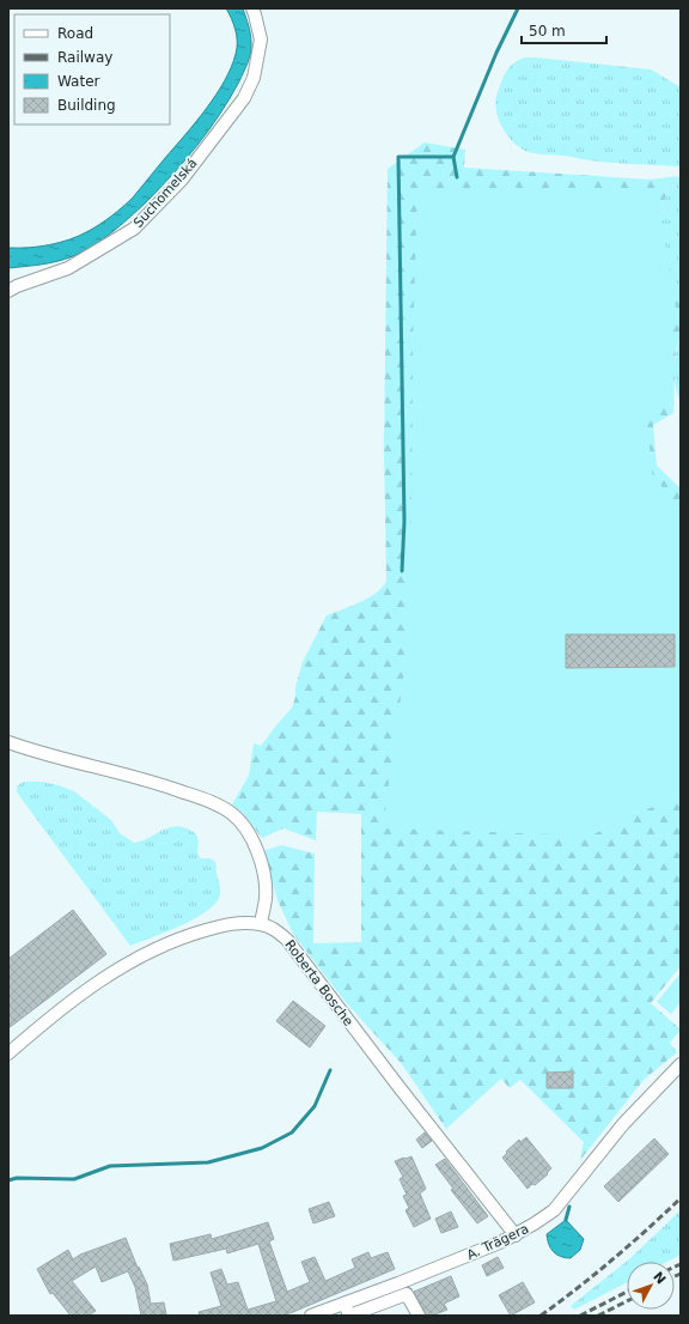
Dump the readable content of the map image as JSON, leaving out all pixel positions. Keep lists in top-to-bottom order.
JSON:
{
  "streets": {
    "street": ["Suchomelská", "Roberta Bosche", "A. Trägera"]
  },
  "crossings": [
    ["Roberta Bosche", "A. Trägera"]
  ],
  "legend": [
    "Road",
    "Railway",
    "Water",
    "Building"
  ],
  "scale_bar": "50 m",
  "north": "top right"
}
